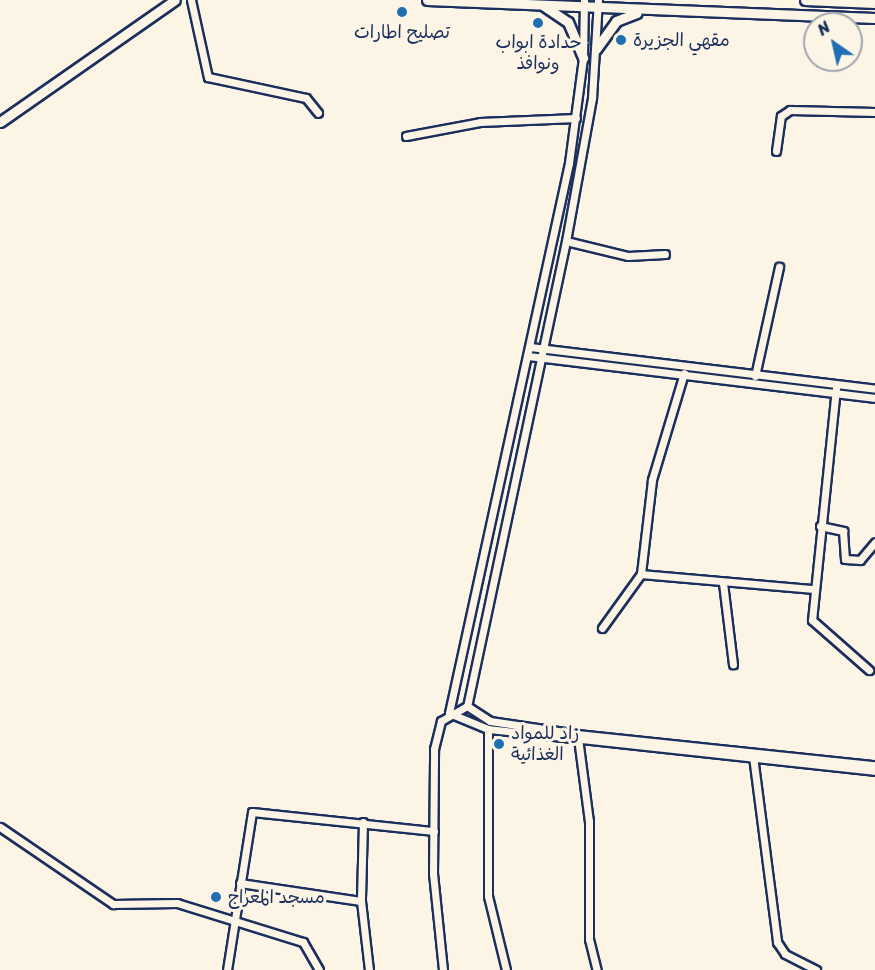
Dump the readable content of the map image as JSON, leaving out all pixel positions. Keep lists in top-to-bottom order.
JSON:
{
  "places": [
    "تصليح اطارات",
    "حدادة ابواب ونوافذ",
    "مقهي الجزيرة",
    "زاد للمواد الغذائية",
    "مسجد المعراج"
  ],
  "north": "top left"
}
